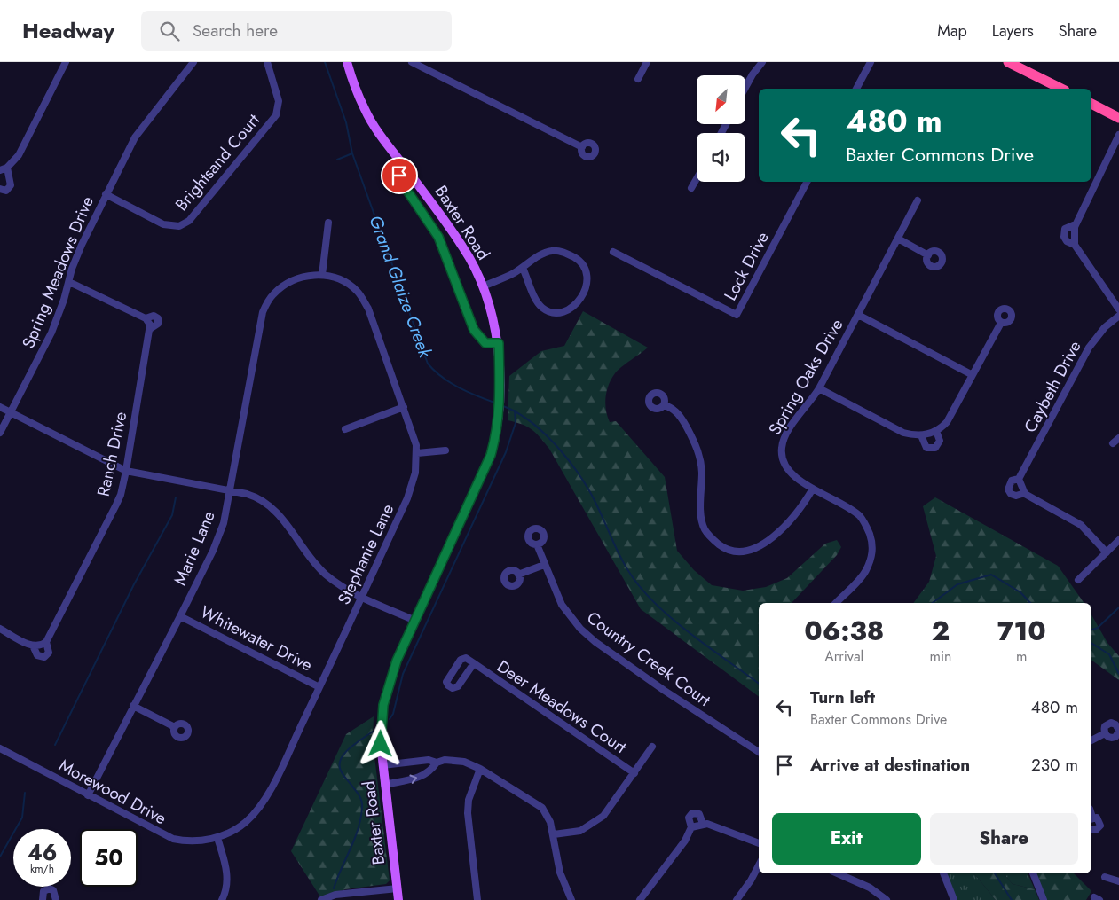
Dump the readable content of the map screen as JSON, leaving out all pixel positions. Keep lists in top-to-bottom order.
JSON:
{
  "streets": {
    "main road": ["Baxter Road"],
    "street": [
      "Brightsand Court",
      "Lock Drive",
      "Spring Meadows Drive",
      "Spring Oaks Drive",
      "Caybeth Drive",
      "Ranch Drive",
      "Marie Lane",
      "Stephanie Lane",
      "Whitewater Drive",
      "Country Creek Court",
      "Deer Meadows Court",
      "Morewood Drive"
    ]
  },
  "crossings": [
    ["Brightsand Court", "Spring Meadows Drive"],
    ["Spring Meadows Drive", "Ranch Drive"],
    ["Marie Lane", "Stephanie Lane"],
    ["Marie Lane", "Whitewater Drive"],
    ["Marie Lane", "Morewood Drive"],
    ["Stephanie Lane", "Whitewater Drive"],
    ["Stephanie Lane", "Morewood Drive"]
  ],
  "water": ["Grand Glaize Creek"],
  "north": "bottom left",
  "page": {
    "header": "Headway",
    "search": "Search here",
    "nav": ["Map", "Layers", "Share"],
    "turn": ["480 m", "Baxter Commons Drive"],
    "eta": [
      "06:38",
      "Arrival",
      "2",
      "min",
      "710",
      "m"
    ],
    "list": [
      {
        "name": "Turn left",
        "note": "Baxter Commons Drive",
        "value": "480 m"
      },
      {
        "name": "Arrive at destination",
        "value": "230 m"
      }
    ],
    "buttons": ["Exit", "Share"],
    "speed": "46 km/h",
    "limit": "50"
  }
}
